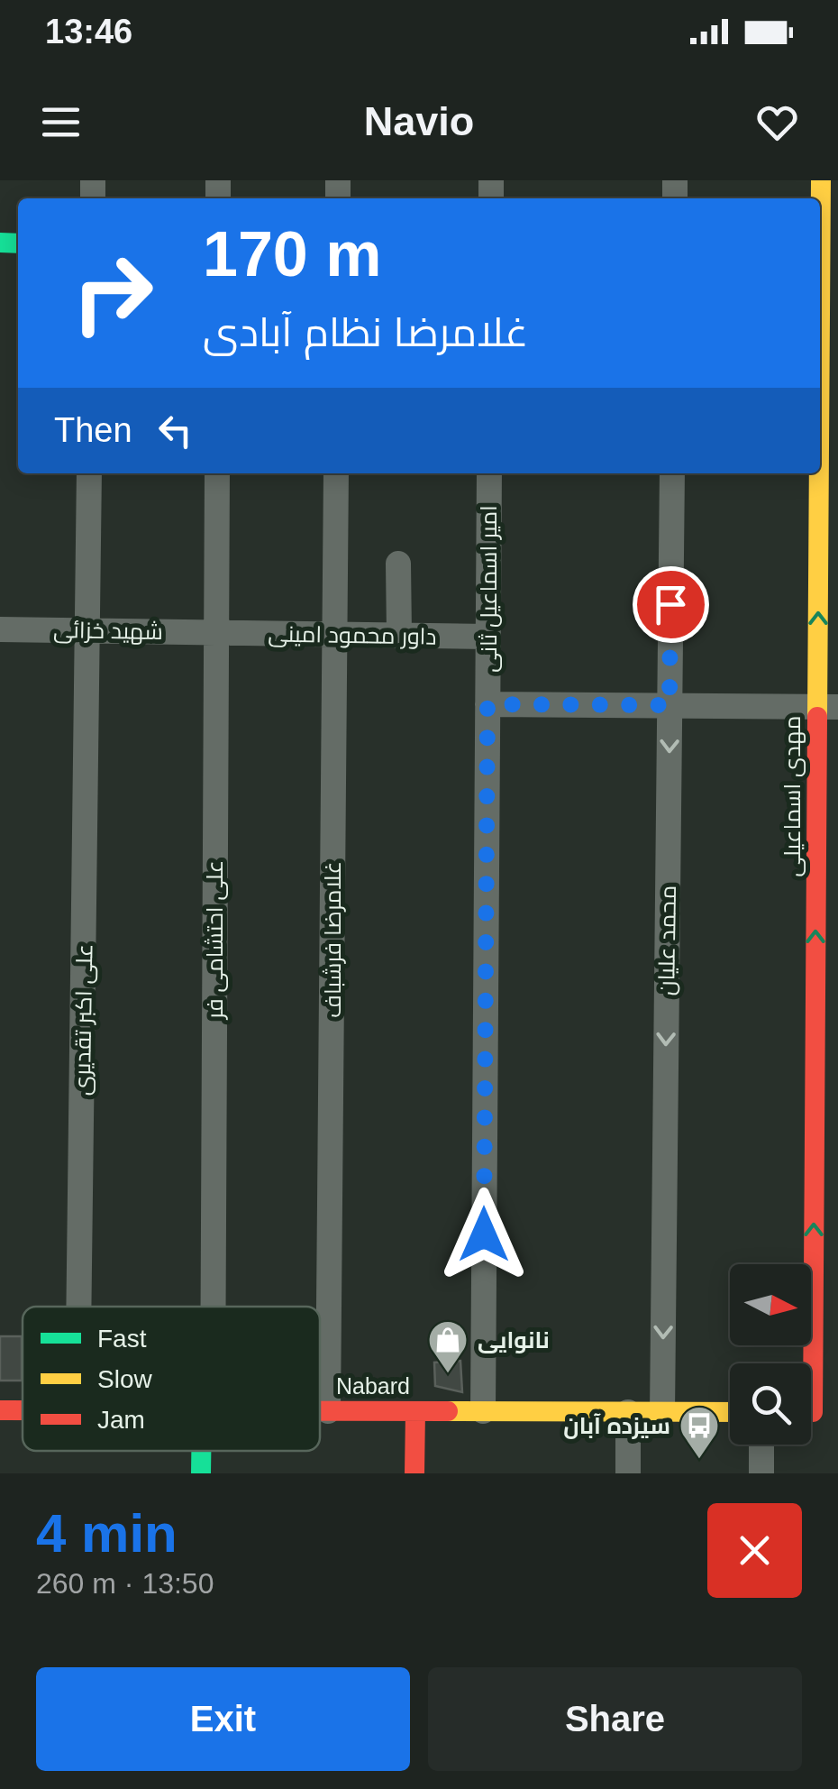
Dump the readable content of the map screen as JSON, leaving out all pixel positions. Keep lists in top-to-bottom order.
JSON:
{
  "streets": {
    "street": [
      "امیر اسماعیل ثانی",
      "شهید خزائی",
      "داور محمود امینی",
      "مهدی اسماعیلی",
      "علی احتشامی فر",
      "غلامرضا فرشباف",
      "محمد علیان",
      "علی اکبر تقدیری",
      "Nabard"
    ]
  },
  "crossings": [
    ["امیر اسماعیل ثانی", "داور محمود امینی"],
    ["امیر اسماعیل ثانی", "Nabard"],
    ["شهید خزائی", "داور محمود امینی"],
    ["شهید خزائی", "علی احتشامی فر"],
    ["شهید خزائی", "علی اکبر تقدیری"],
    ["داور محمود امینی", "علی احتشامی فر"],
    ["داور محمود امینی", "غلامرضا فرشباف"],
    ["غلامرضا فرشباف", "Nabard"],
    ["محمد علیان", "Nabard"]
  ],
  "one_way": ["مهدی اسماعیلی", "محمد علیان"],
  "places": {
    "shop": ["نانوایی"],
    "bus stop": ["سیزده آبان"]
  },
  "legend": ["Fast", "Slow", "Jam"],
  "north": "right",
  "page": {
    "status": "13:46",
    "header": "Navio",
    "turn": ["170 m", "غلامرضا نظام آبادی"],
    "then": "Then",
    "heading": ["4 min", "260 m · 13:50"],
    "buttons": ["Exit", "Share"]
  }
}
